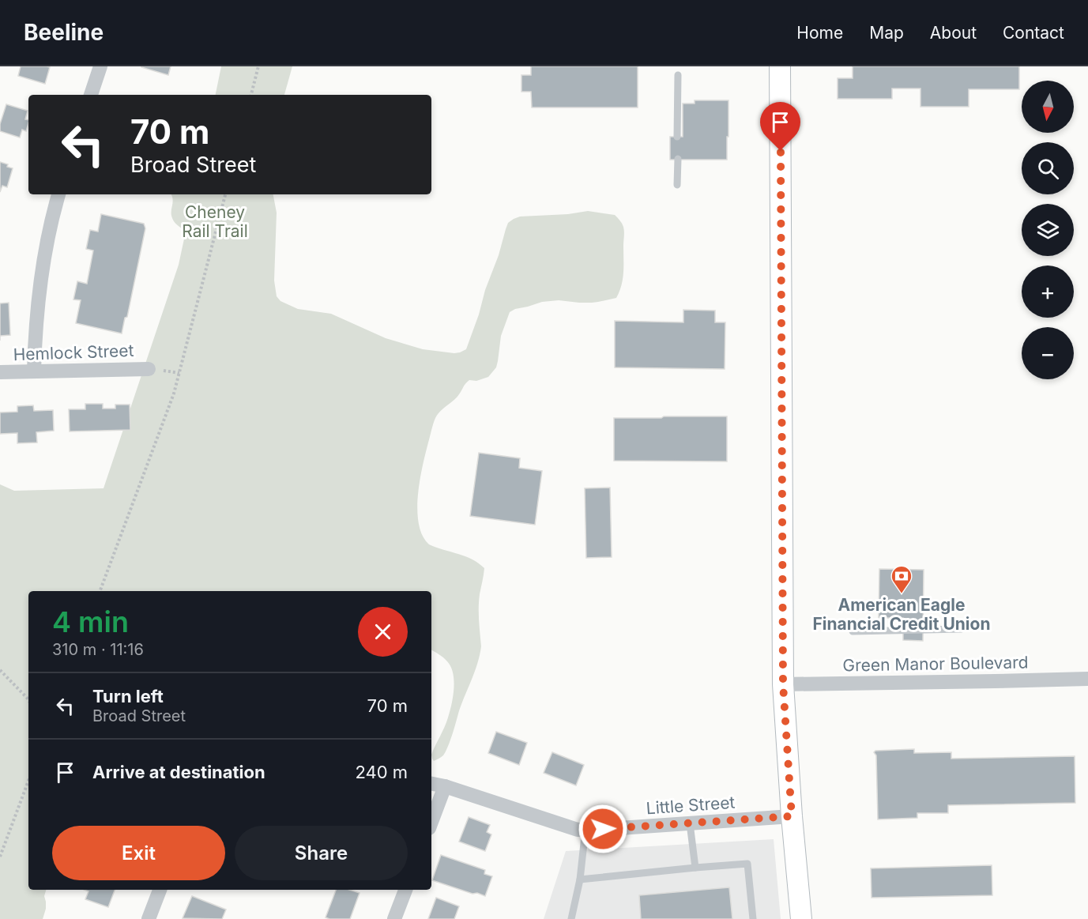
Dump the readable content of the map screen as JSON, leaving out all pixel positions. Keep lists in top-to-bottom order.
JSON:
{
  "streets": {
    "street": ["Hemlock Street", "Green Manor Boulevard", "Little Street"]
  },
  "parks": ["Cheney Rail Trail"],
  "places": {
    "bank": ["American Eagle Financial Credit Union"]
  },
  "north": "bottom",
  "page": {
    "header": "Beeline",
    "nav": [
      "Home",
      "Map",
      "About",
      "Contact"
    ],
    "map_buttons": ["+", "−"],
    "turn": ["70 m", "Broad Street"],
    "heading": ["4 min", "310 m · 11:16"],
    "list": [
      {
        "name": "Turn left",
        "note": "Broad Street",
        "value": "70 m"
      },
      {
        "name": "Arrive at destination",
        "value": "240 m"
      }
    ],
    "buttons": ["Exit", "Share"]
  }
}
